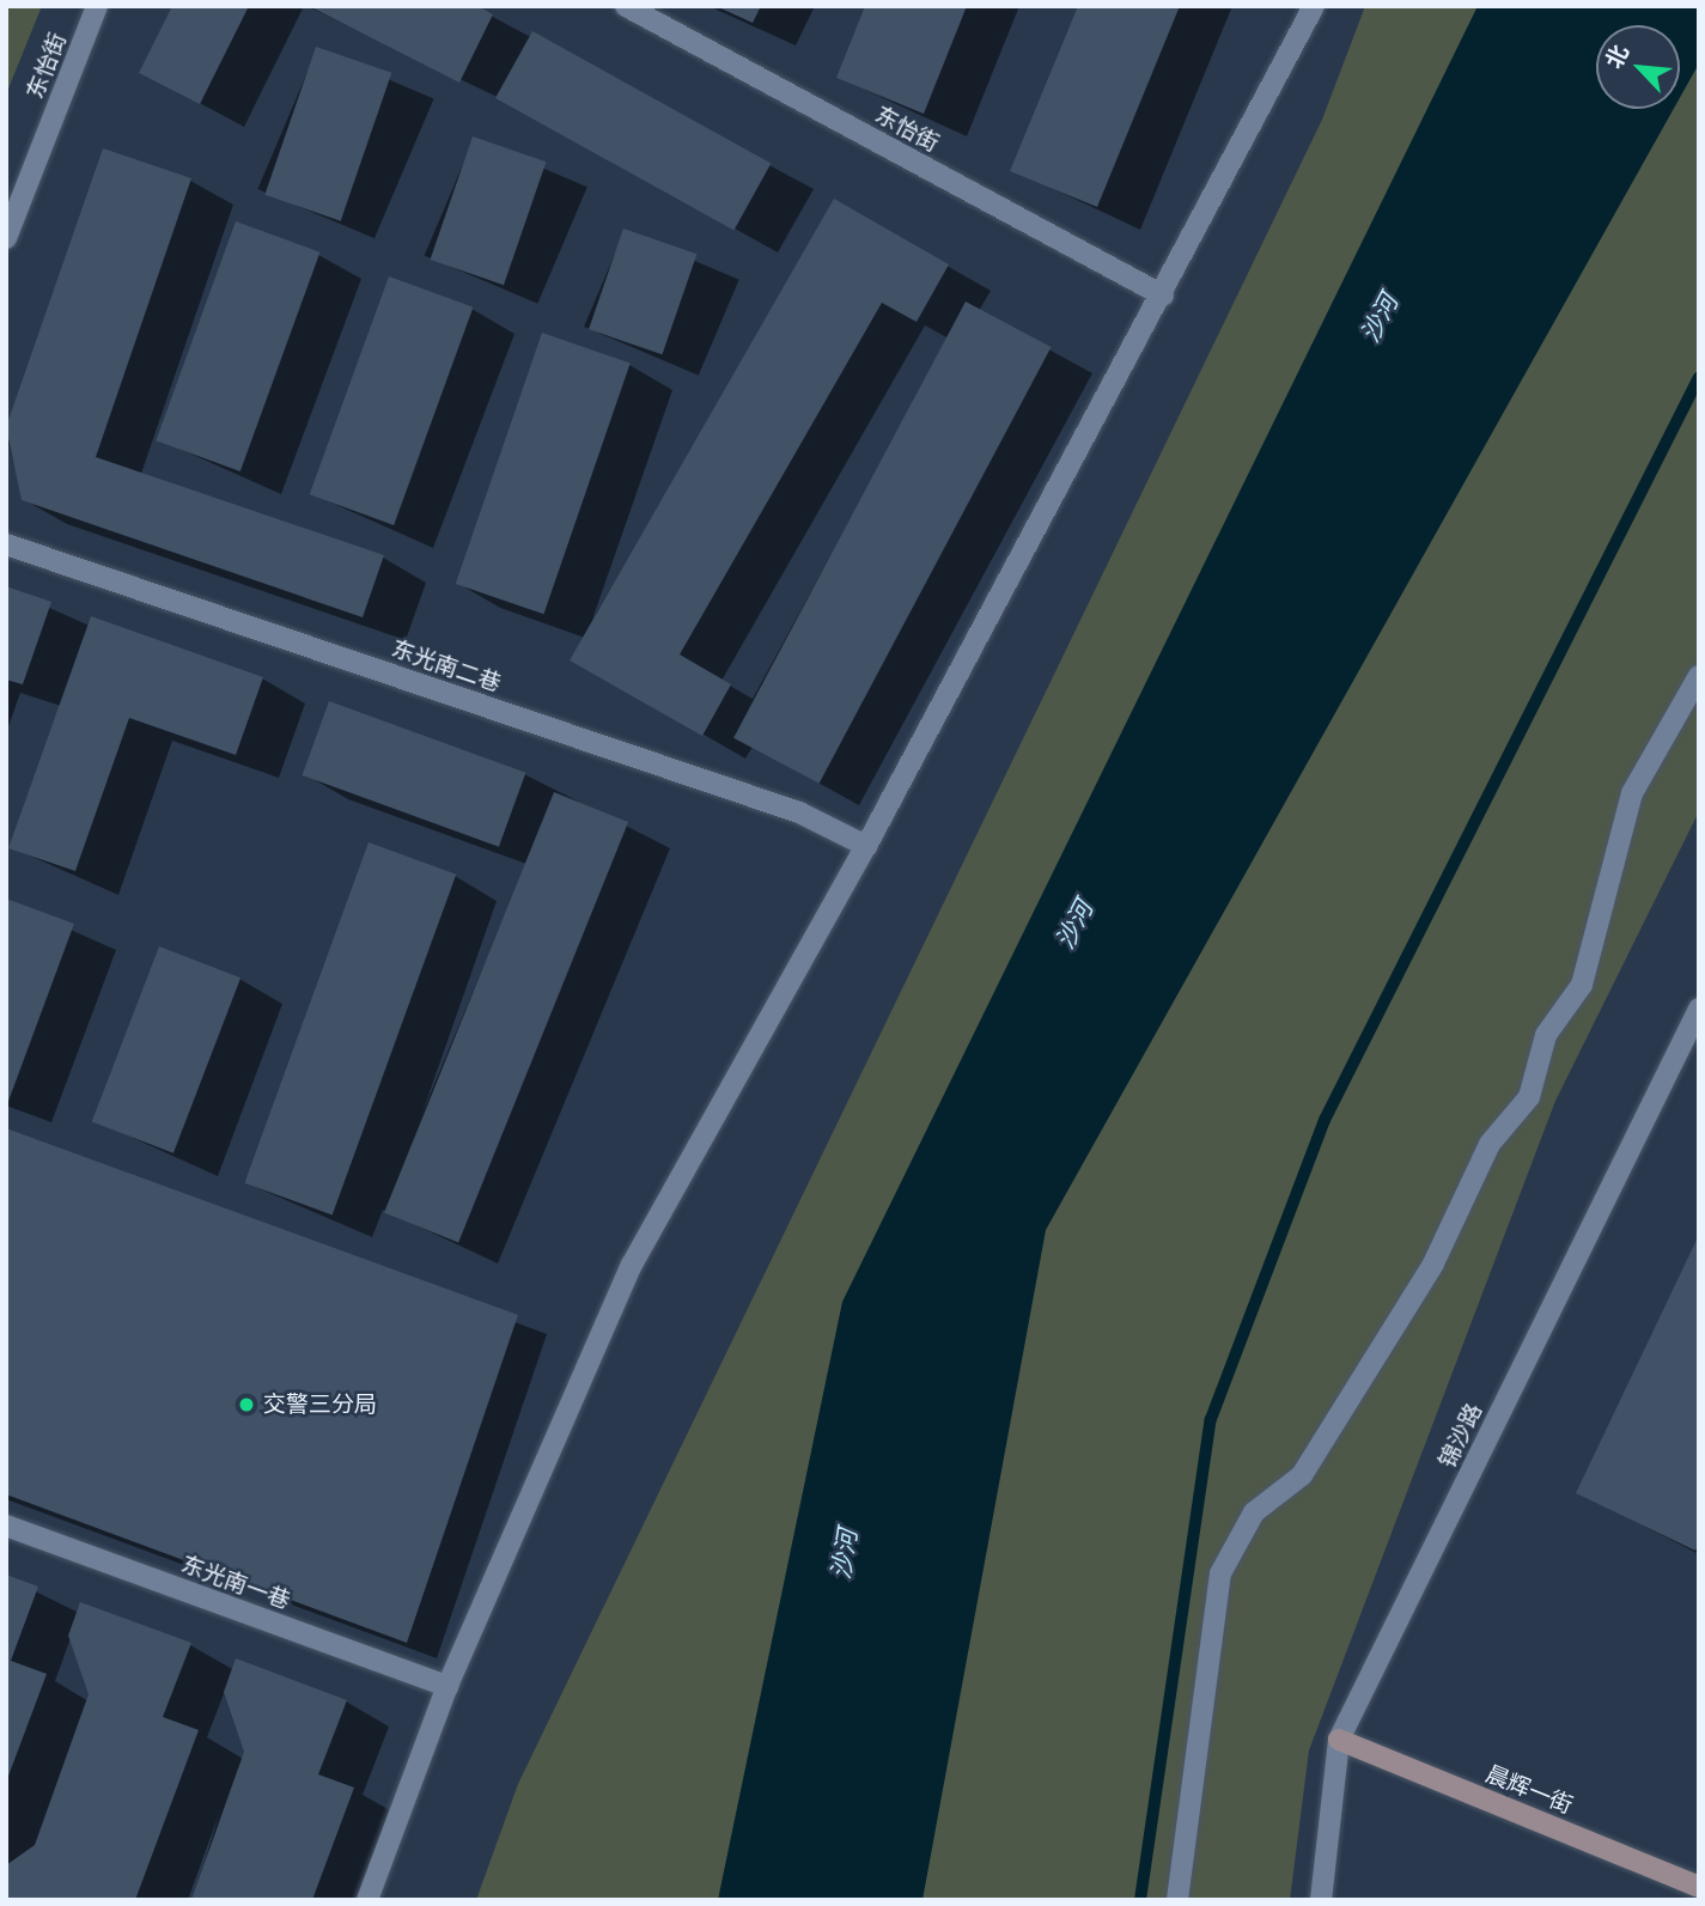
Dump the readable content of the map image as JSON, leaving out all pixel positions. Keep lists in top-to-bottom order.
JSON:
{
  "streets": {
    "street": [
      "东怡街",
      "东光南二巷",
      "锦沙路",
      "东光南一巷",
      "晨辉一街"
    ]
  },
  "crossings": [
    ["锦沙路", "晨辉一街"]
  ],
  "water": ["沙河"],
  "places": ["交警三分局"],
  "north": "top left"
}
